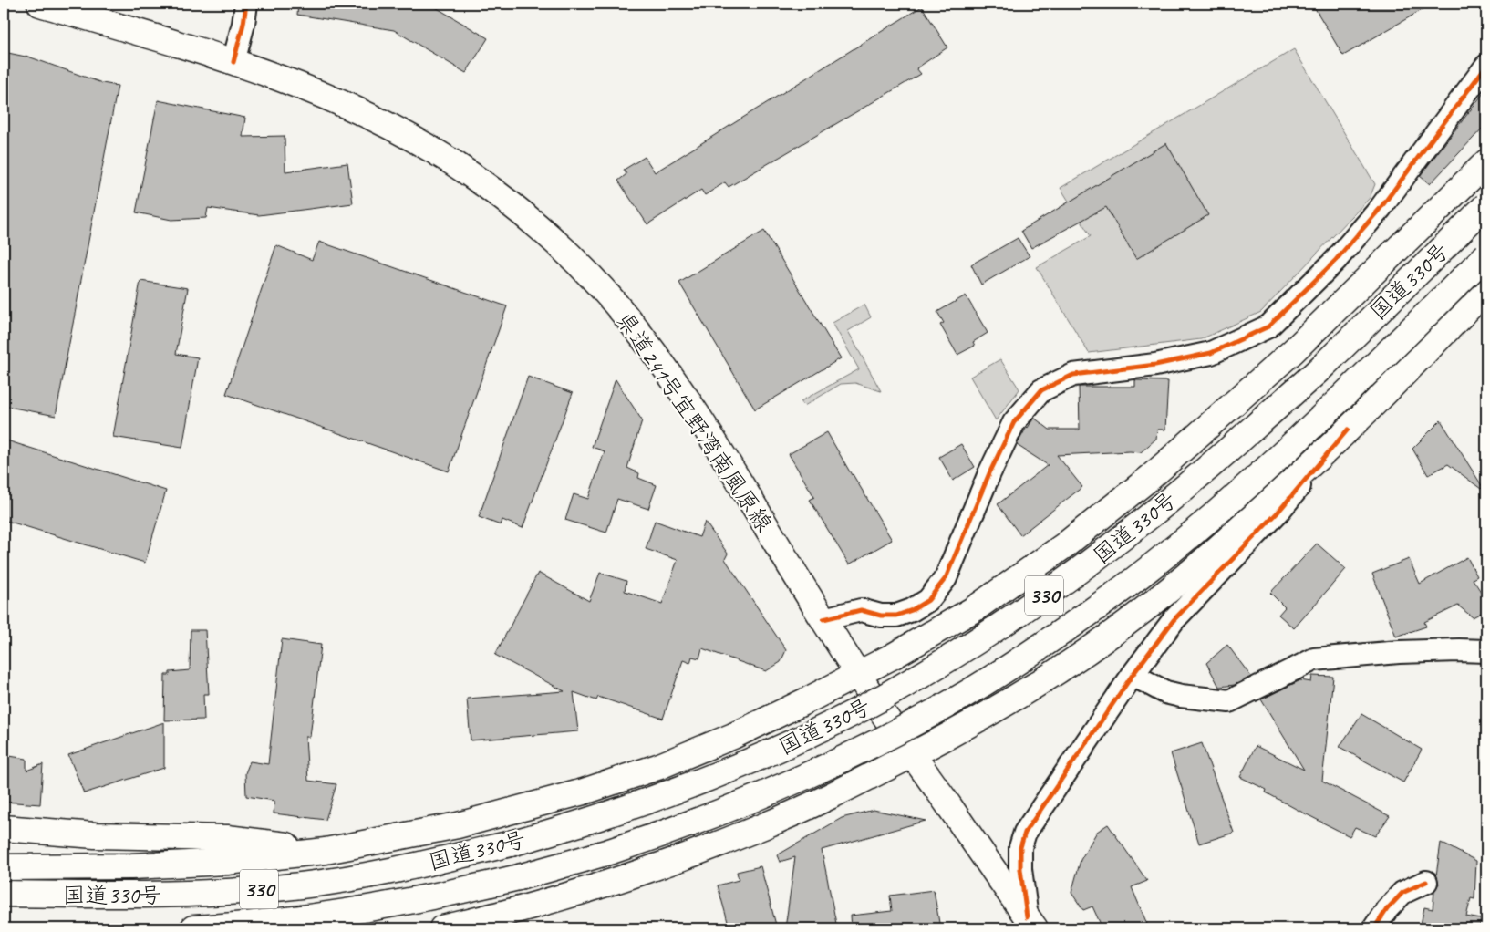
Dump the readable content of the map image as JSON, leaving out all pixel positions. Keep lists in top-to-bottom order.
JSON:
{
  "streets": {
    "main road": ["国道330号", "県道241号宜野湾南風原線", "330"]
  }
}
